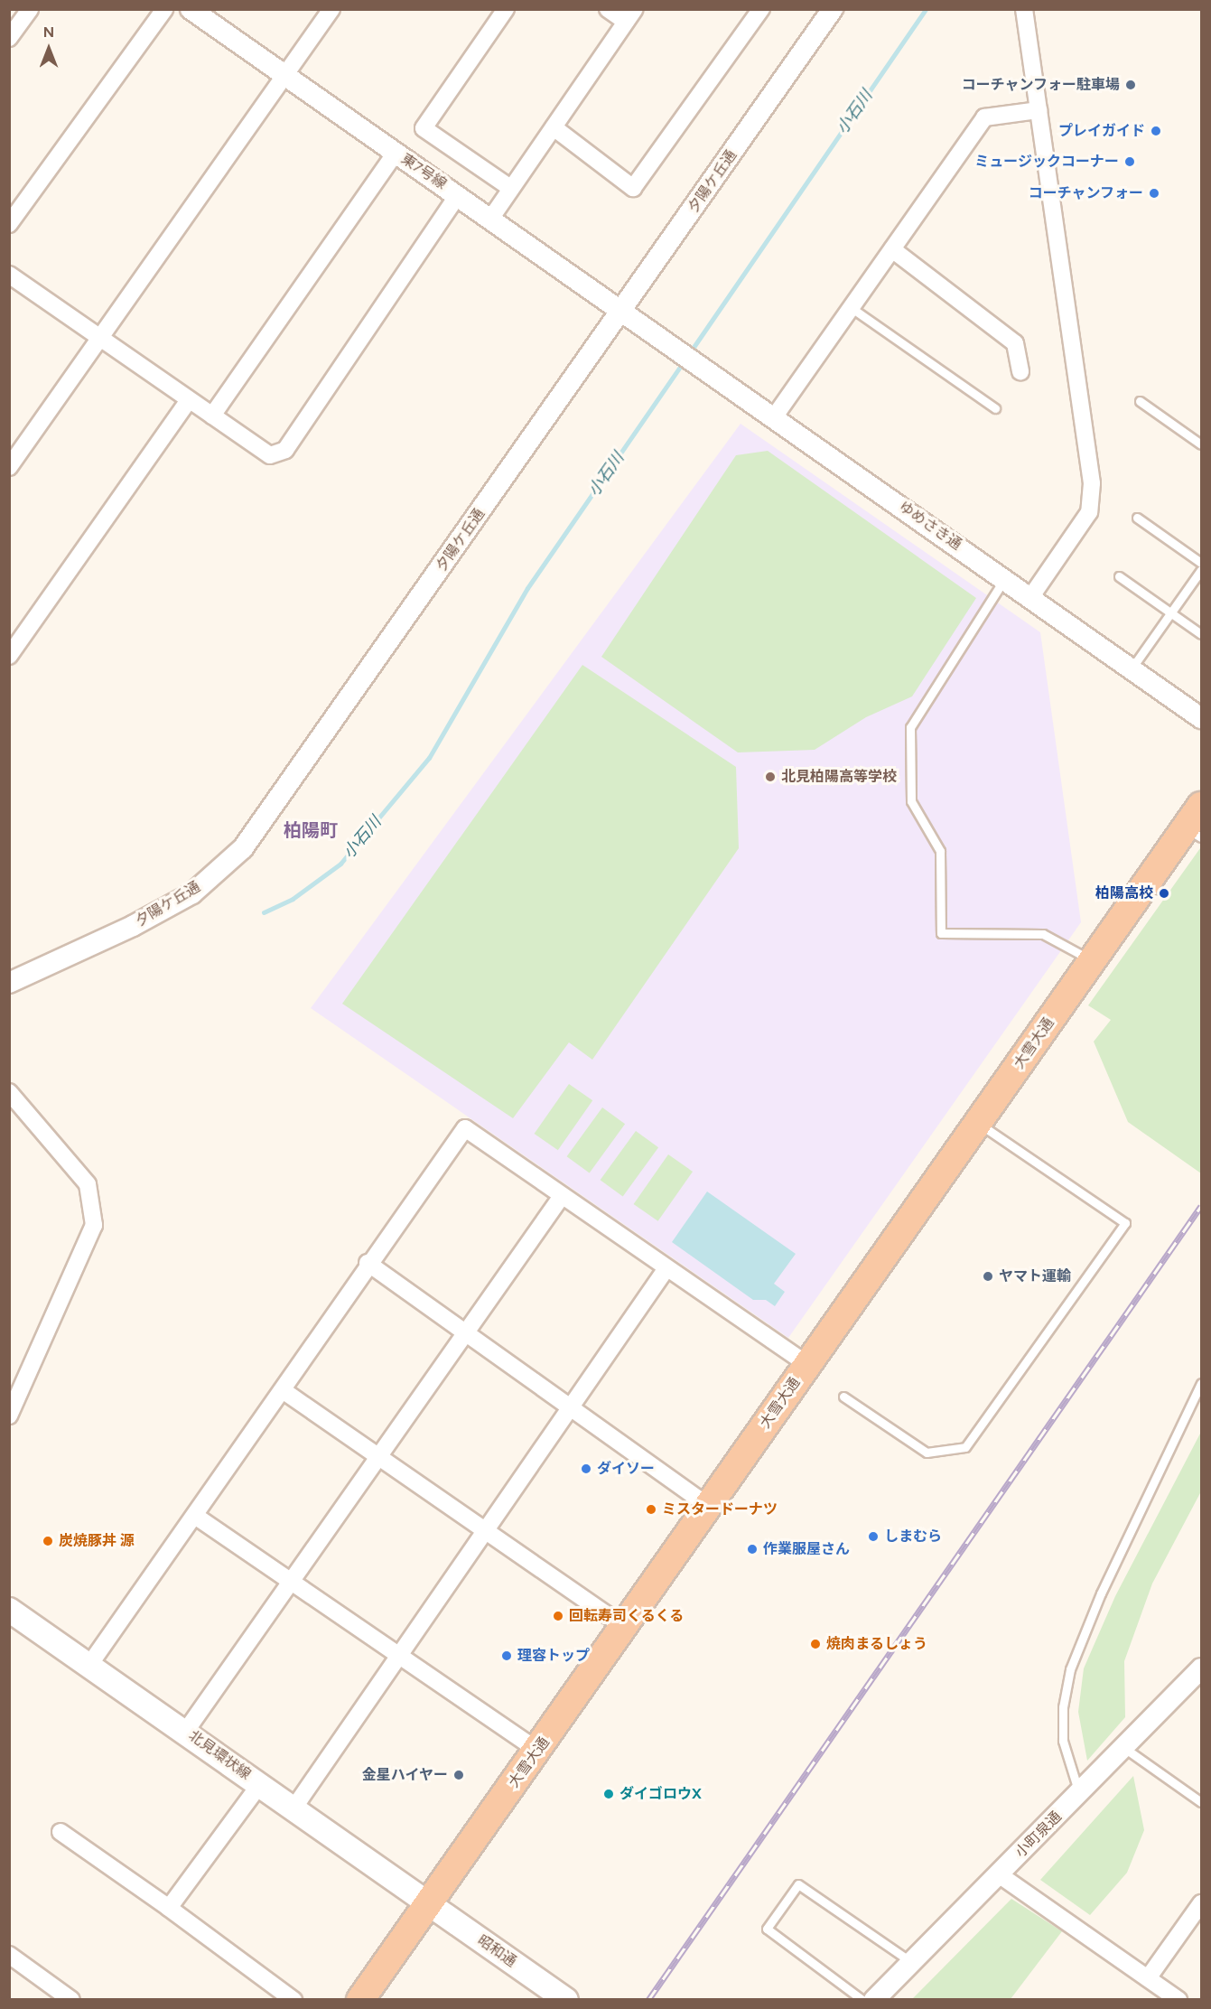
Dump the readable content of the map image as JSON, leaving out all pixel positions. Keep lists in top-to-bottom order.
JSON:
{
  "streets": {
    "highway": ["大雪大通"],
    "main road": ["北見環状線", "昭和通"],
    "street": [
      "東7号線",
      "夕陽ケ丘通",
      "ゆめさき通",
      "小町泉通"
    ]
  },
  "crossings": [
    ["東7号線", "夕陽ケ丘通"],
    ["東7号線", "ゆめさき通"],
    ["大雪大通", "北見環状線"],
    ["大雪大通", "昭和通"],
    ["北見環状線", "昭和通"]
  ],
  "districts": ["柏陽町"],
  "water": ["小石川"],
  "places": [
    "コーチャンフォー駐車場",
    "プレイガイド",
    "ミュージックコーナー",
    "コーチャンフォー",
    "北見柏陽高等学校",
    "柏陽高校",
    "ヤマト運輸",
    "ダイソー",
    "ミスタードーナツ",
    "しまむら",
    "炭焼豚丼 源",
    "作業服屋さん",
    "回転寿司くるくる",
    "焼肉まるしょう",
    "理容トップ",
    "金星ハイヤー",
    "ダイゴロウX"
  ],
  "north": "top"
}
